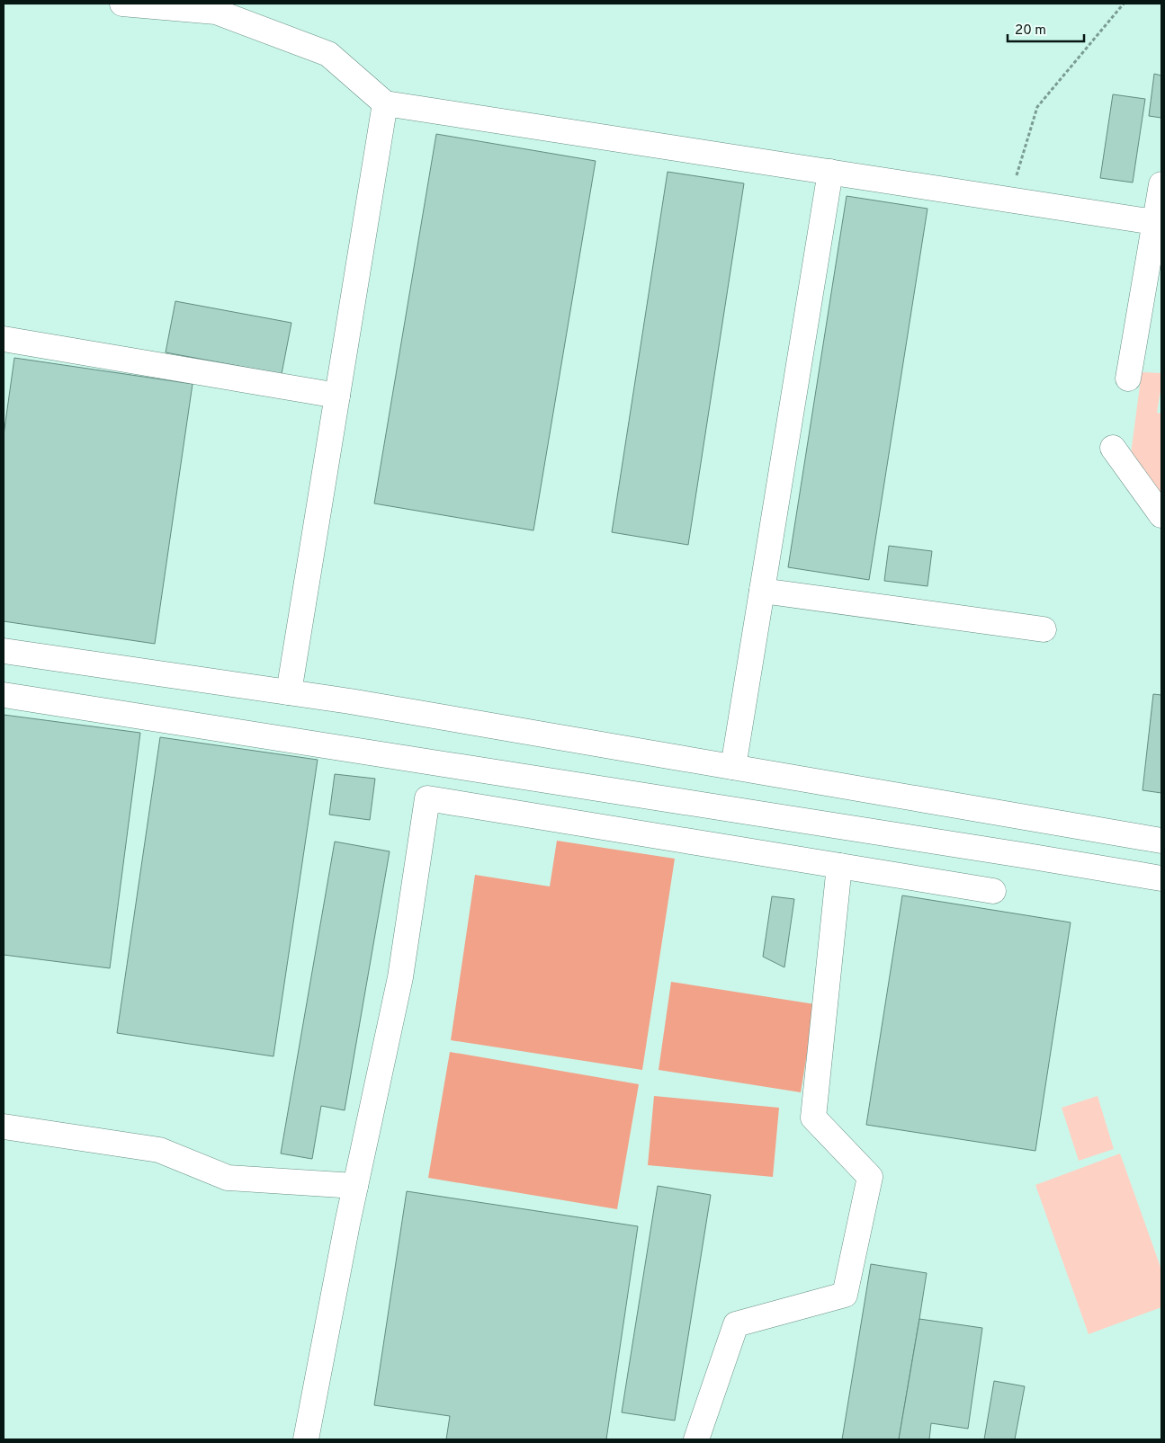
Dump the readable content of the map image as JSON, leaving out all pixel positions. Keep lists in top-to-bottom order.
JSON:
{
  "scale_bar": "20 m"
}
